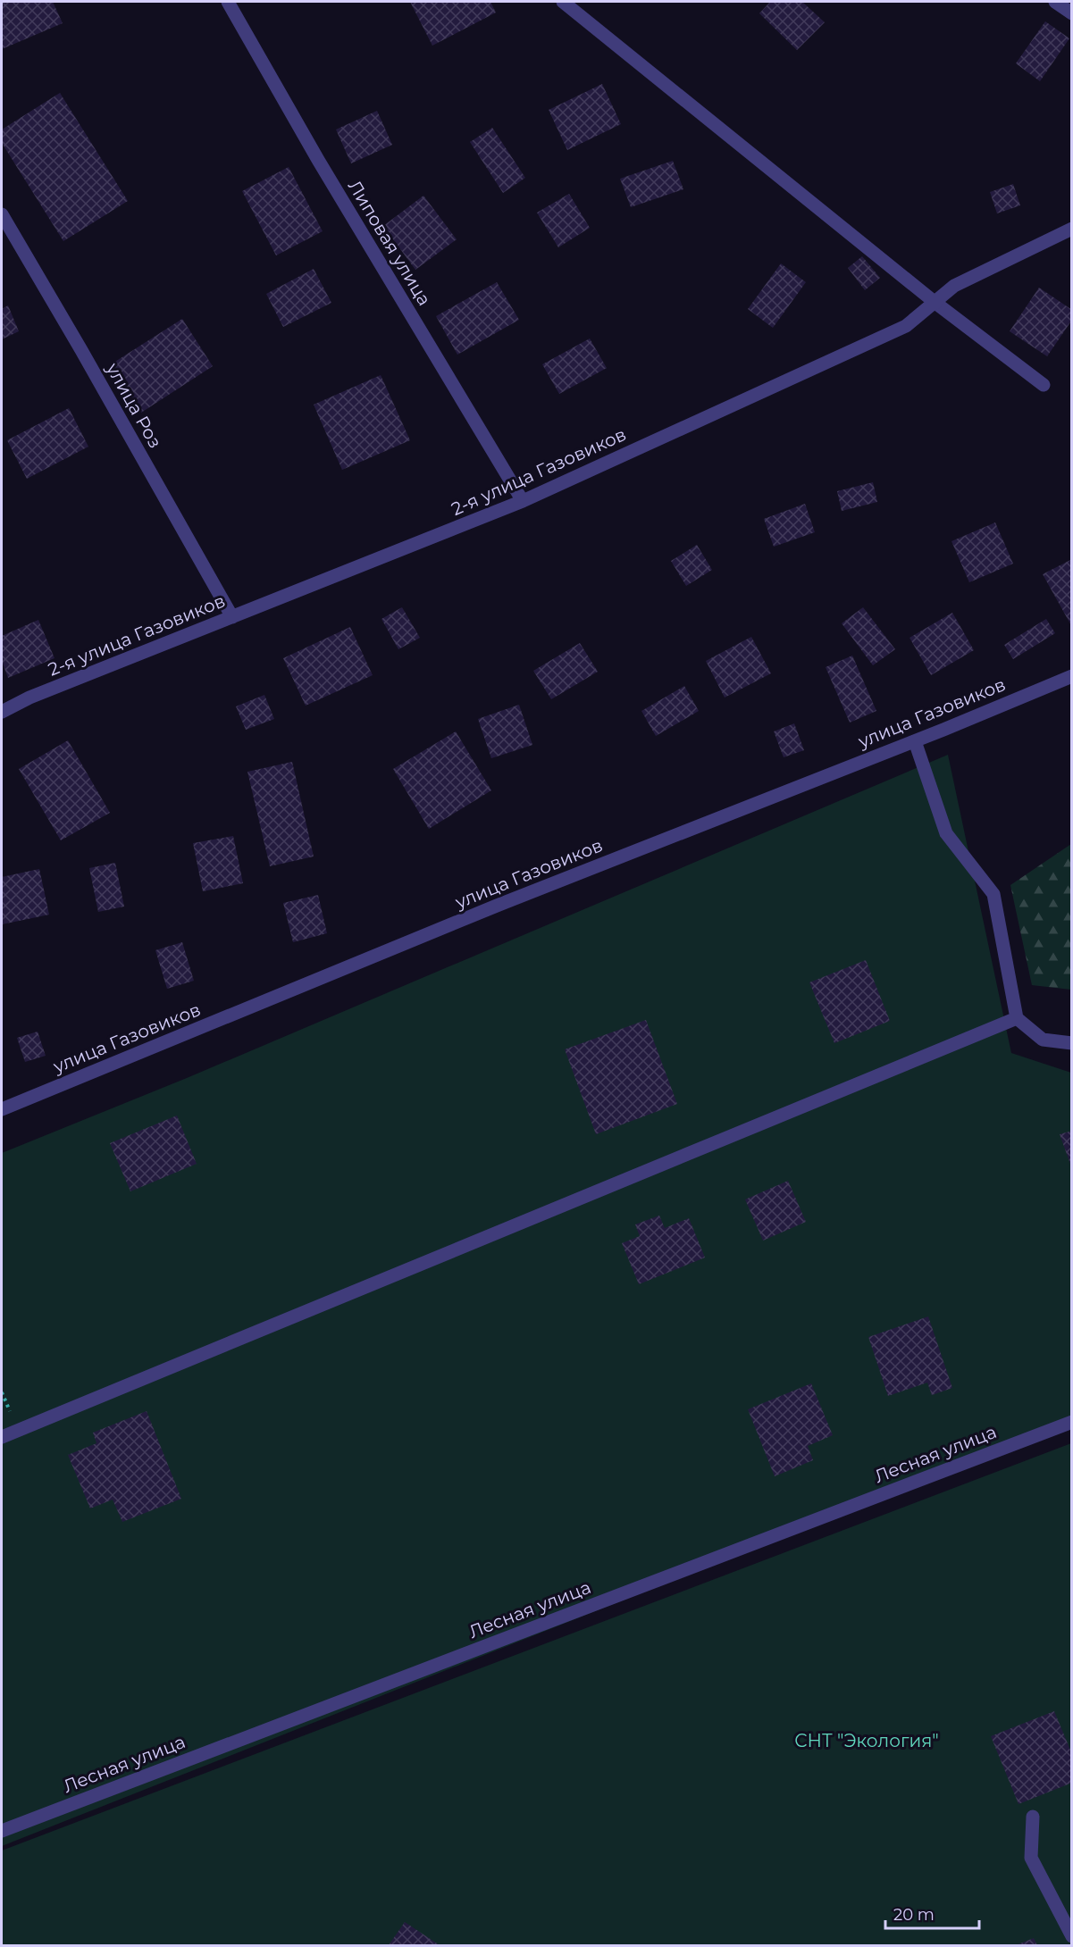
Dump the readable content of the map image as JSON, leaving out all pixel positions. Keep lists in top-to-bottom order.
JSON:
{
  "streets": {
    "street": [
      "Липовая улица",
      "улица Роз",
      "2-я улица Газовиков",
      "улица Газовиков",
      "Лесная улица"
    ]
  },
  "crossings": [
    ["Липовая улица", "2-я улица Газовиков"],
    ["улица Роз", "2-я улица Газовиков"]
  ],
  "parks": ["СНТ \"Экология\""],
  "scale_bar": "20 m"
}
